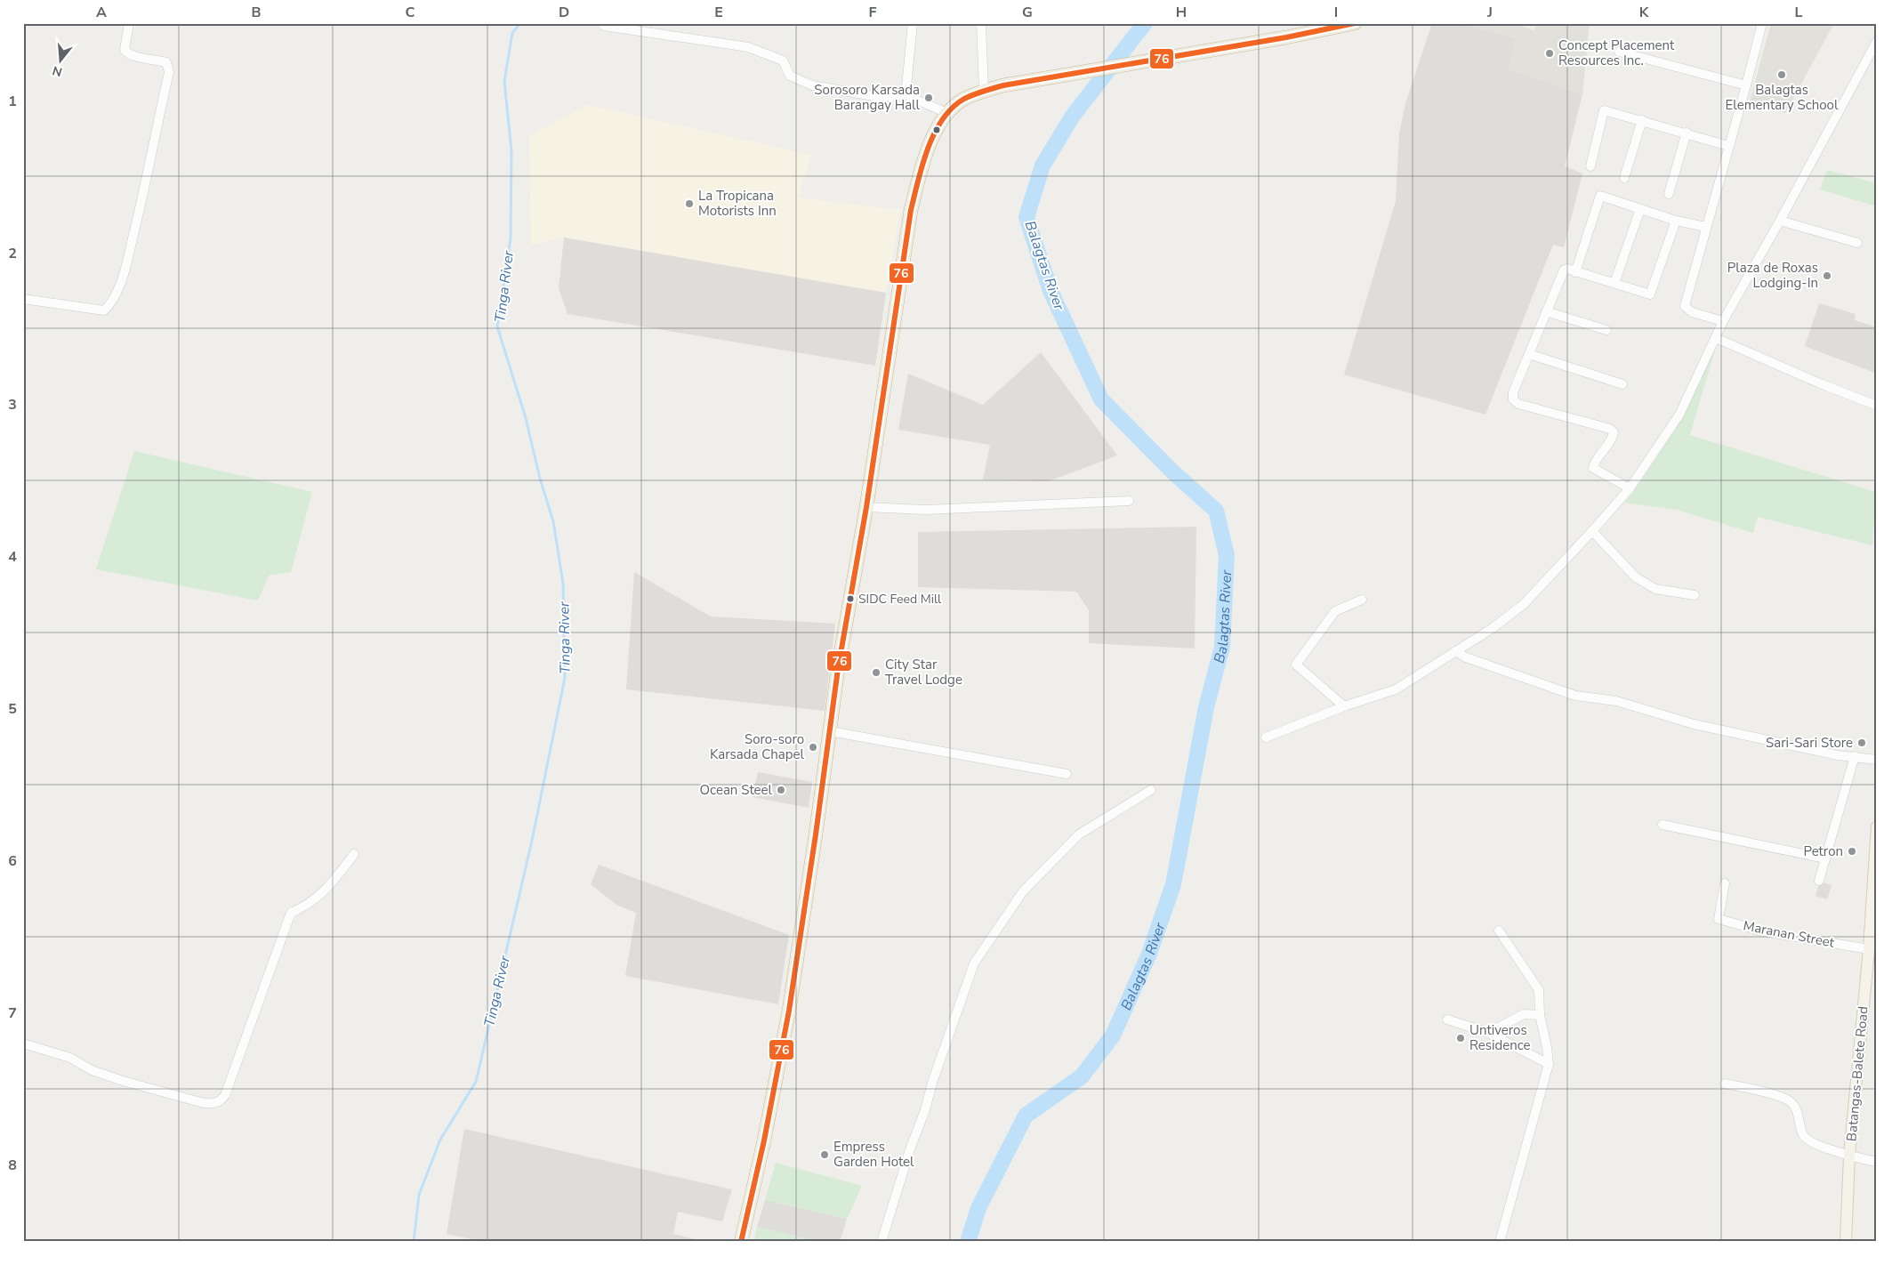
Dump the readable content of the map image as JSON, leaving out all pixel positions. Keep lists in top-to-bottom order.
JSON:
{
  "streets": {
    "main road": ["Batangas-Balete Road"],
    "street": ["Maranan Street"]
  },
  "crossings": [
    ["Maranan Street", "Batangas-Balete Road"]
  ],
  "water": ["Balagtas River", "Tinga River"],
  "places": [
    "Concept Placement Resources Inc.",
    "Balagtas Elementary School",
    "Sorosoro Karsada Barangay Hall",
    "La Tropicana Motorists Inn",
    "Plaza de Roxas Lodging-In",
    "SIDC Feed Mill",
    "City Star Travel Lodge",
    "Sari-Sari Store",
    "Soro-soro Karsada Chapel",
    "Ocean Steel",
    "Petron",
    "Untiveros Residence",
    "Empress Garden Hotel"
  ],
  "lines": ["transit line 76"],
  "north": "bottom",
  "grid": {
    "columns": [
      "A",
      "B",
      "C",
      "D",
      "E",
      "F",
      "G",
      "H",
      "I",
      "J",
      "K",
      "L"
    ],
    "rows": [
      "1",
      "2",
      "3",
      "4",
      "5",
      "6",
      "7",
      "8"
    ]
  }
}
